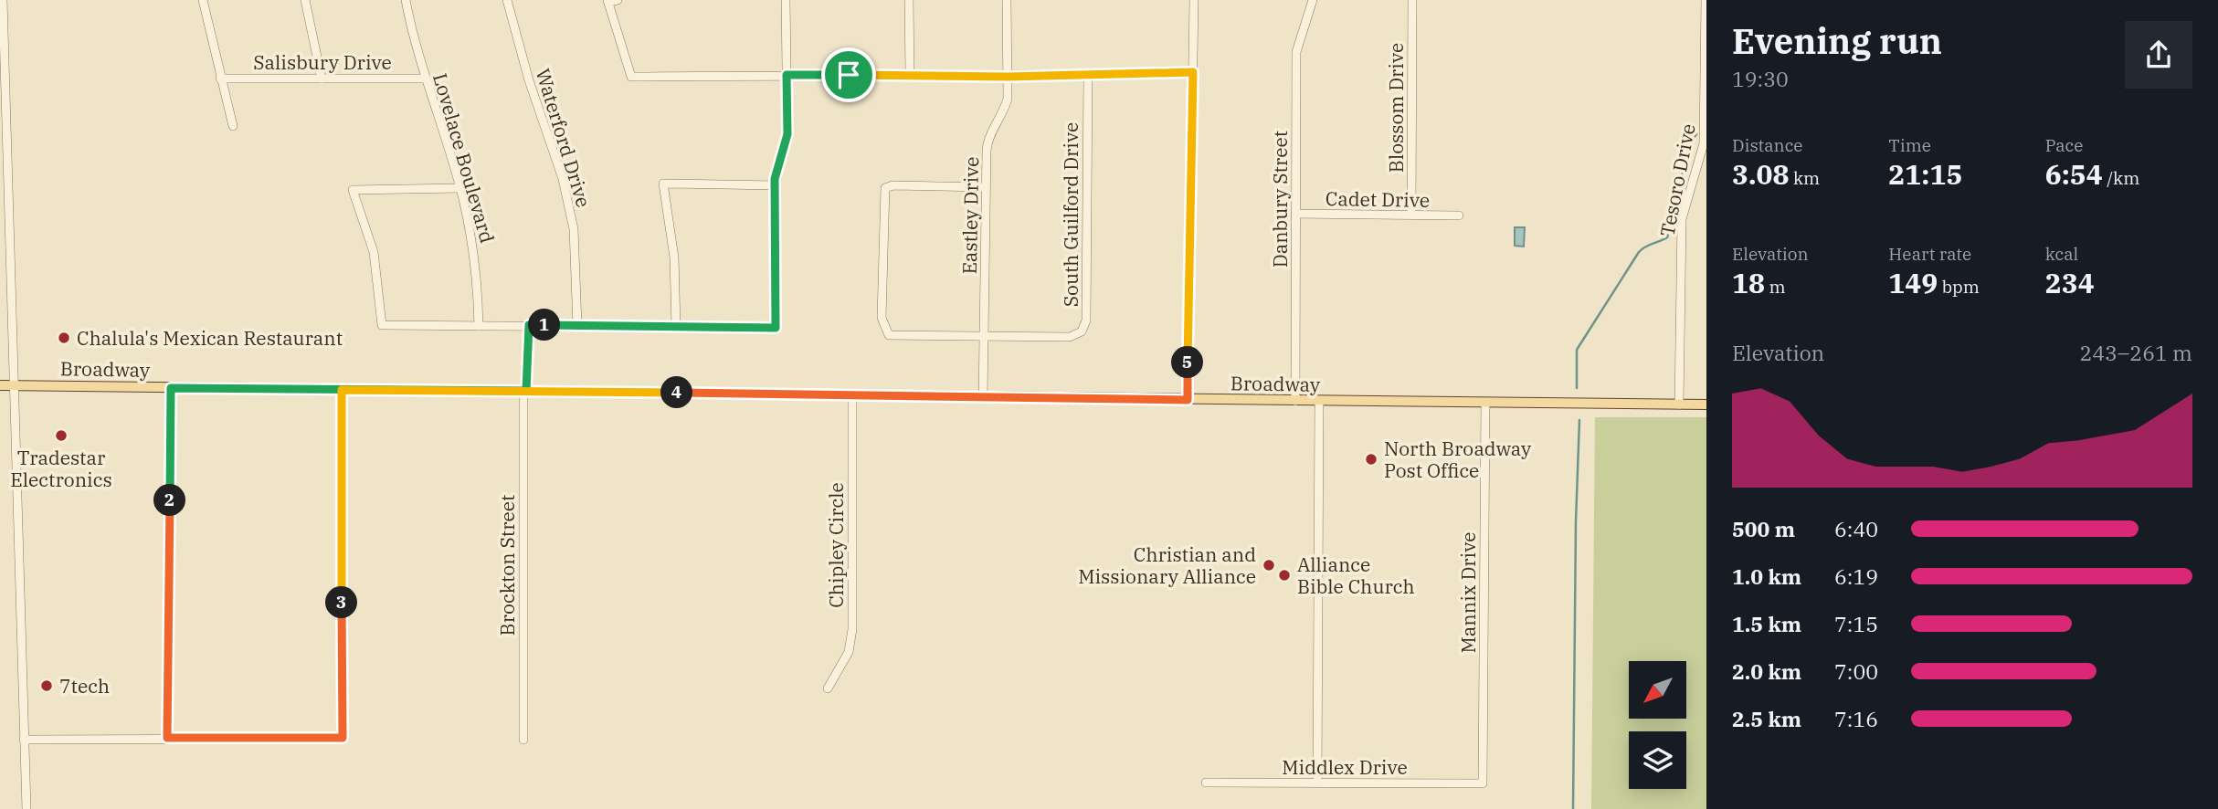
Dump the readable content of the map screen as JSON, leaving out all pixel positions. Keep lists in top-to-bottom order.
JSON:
{
  "streets": {
    "main road": ["Broadway"],
    "street": [
      "Salisbury Drive",
      "Blossom Drive",
      "Waterford Drive",
      "Lovelace Boulevard",
      "Tesoro Drive",
      "Danbury Street",
      "Cadet Drive",
      "South Guilford Drive",
      "Eastley Drive",
      "Chipley Circle",
      "Brockton Street",
      "Mannix Drive",
      "Middlex Drive"
    ]
  },
  "crossings": [
    ["Salisbury Drive", "Lovelace Boulevard"],
    ["Blossom Drive", "Cadet Drive"],
    ["Tesoro Drive", "Broadway"],
    ["Danbury Street", "Cadet Drive"],
    ["Danbury Street", "Broadway"],
    ["South Guilford Drive", "Eastley Drive"],
    ["Eastley Drive", "Broadway"],
    ["Broadway", "Chipley Circle"],
    ["Broadway", "Brockton Street"],
    ["Broadway", "Mannix Drive"],
    ["Mannix Drive", "Middlex Drive"]
  ],
  "places": [
    "Chalula's Mexican Restaurant",
    "Tradestar Electronics",
    "North Broadway Post Office",
    "Christian and Missionary Alliance",
    "Alliance Bible Church",
    "7tech"
  ],
  "north": "bottom left",
  "page": {
    "heading": ["Evening run", "19:30"],
    "stats": [
      ["Distance", "3.08 km"],
      ["Time", "21:15"],
      ["Pace", "6:54 /km"],
      ["Elevation", "18 m"],
      ["Heart rate", "149 bpm"],
      ["kcal", "234"]
    ],
    "pins": [
      "1",
      "5",
      "4",
      "2",
      "3"
    ],
    "chart": ["Elevation", "243–261 m"],
    "list": [
      {
        "name": "500 m",
        "note": "6:40"
      },
      {
        "name": "1.0 km",
        "note": "6:19"
      },
      {
        "name": "1.5 km",
        "note": "7:15"
      },
      {
        "name": "2.0 km",
        "note": "7:00"
      },
      {
        "name": "2.5 km",
        "note": "7:16"
      }
    ]
  }
}
